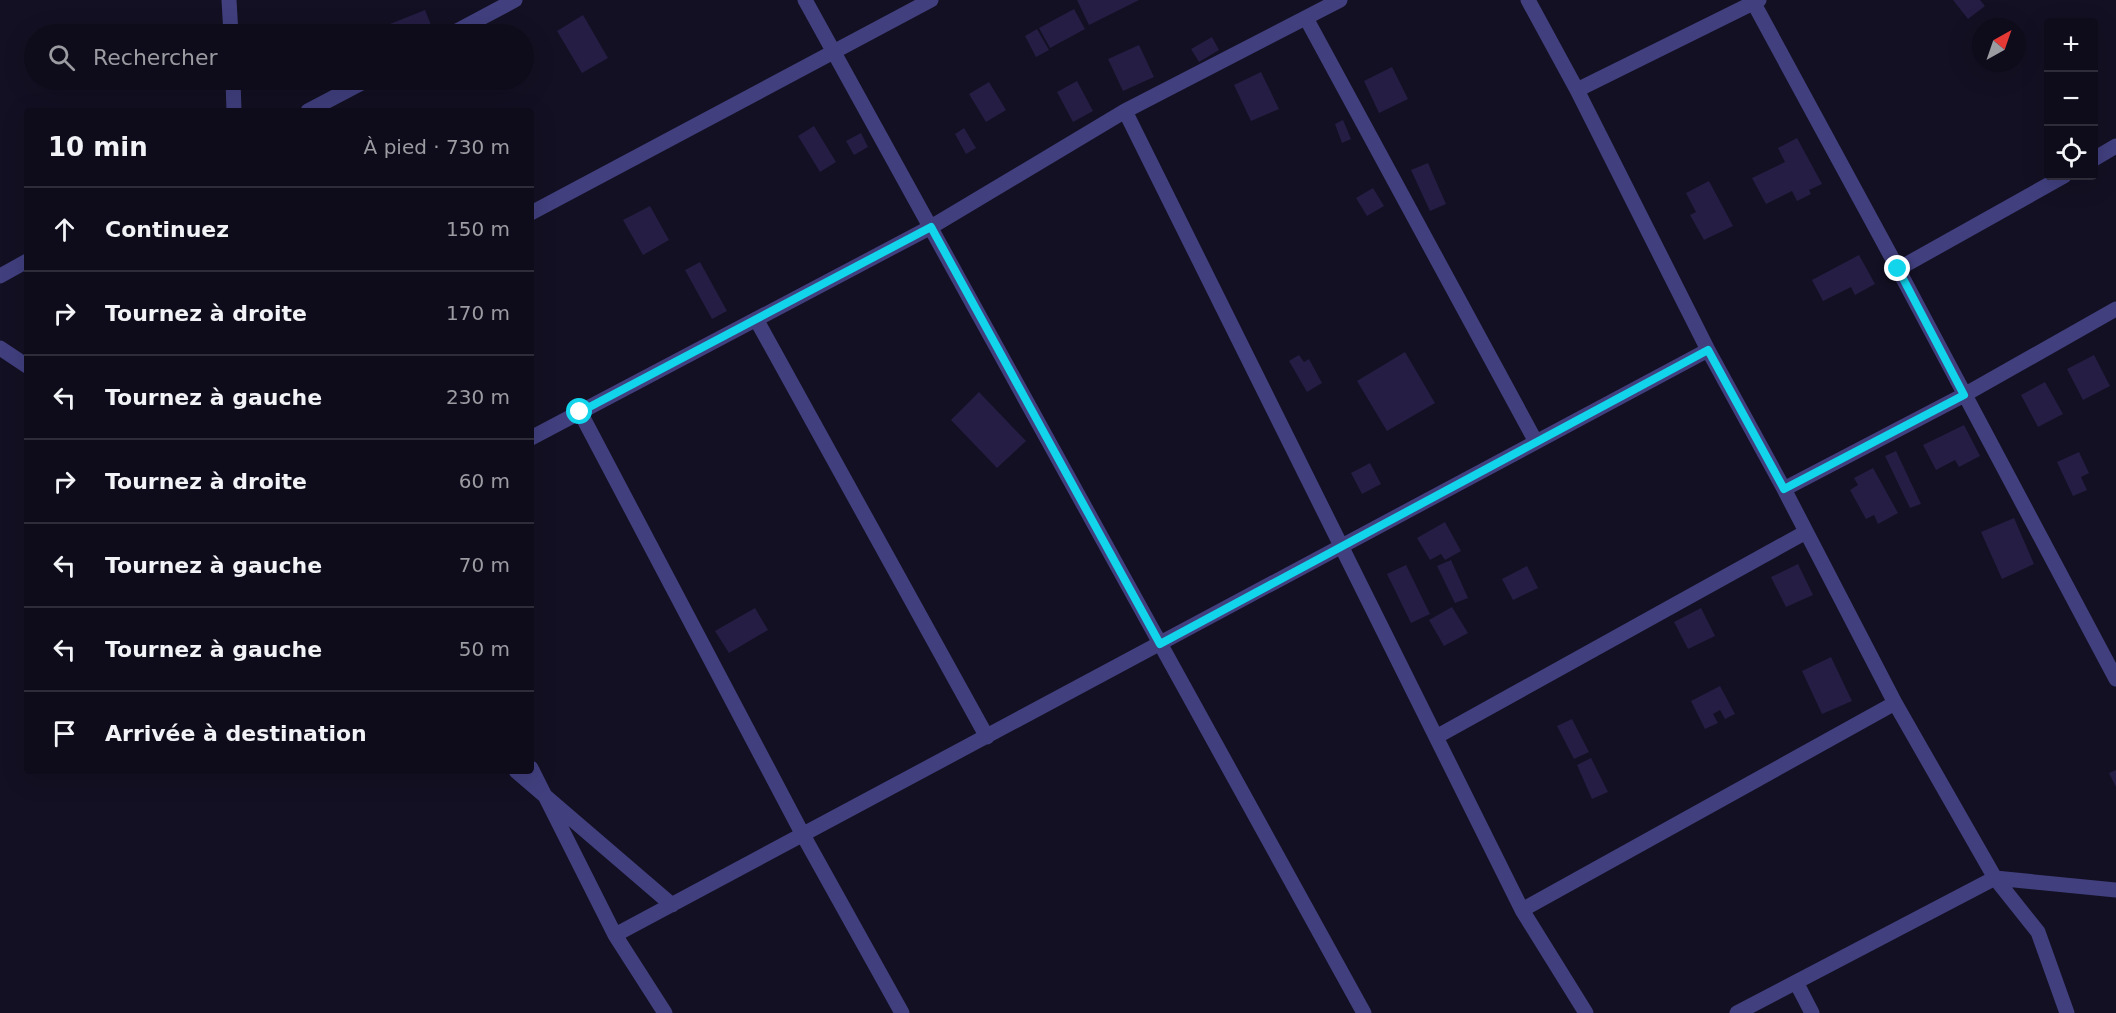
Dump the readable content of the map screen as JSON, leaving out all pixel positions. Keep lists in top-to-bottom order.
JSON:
{
  "north": "top right",
  "page": {
    "map_buttons": ["+", "−"],
    "search": "Rechercher",
    "heading": ["10 min", "À pied · 730 m"],
    "list": [
      ["Continuez", "150 m"],
      ["Tournez à droite", "170 m"],
      ["Tournez à gauche", "230 m"],
      ["Tournez à droite", "60 m"],
      ["Tournez à gauche", "70 m"],
      ["Tournez à gauche", "50 m"],
      "Arrivée à destination"
    ]
  }
}
